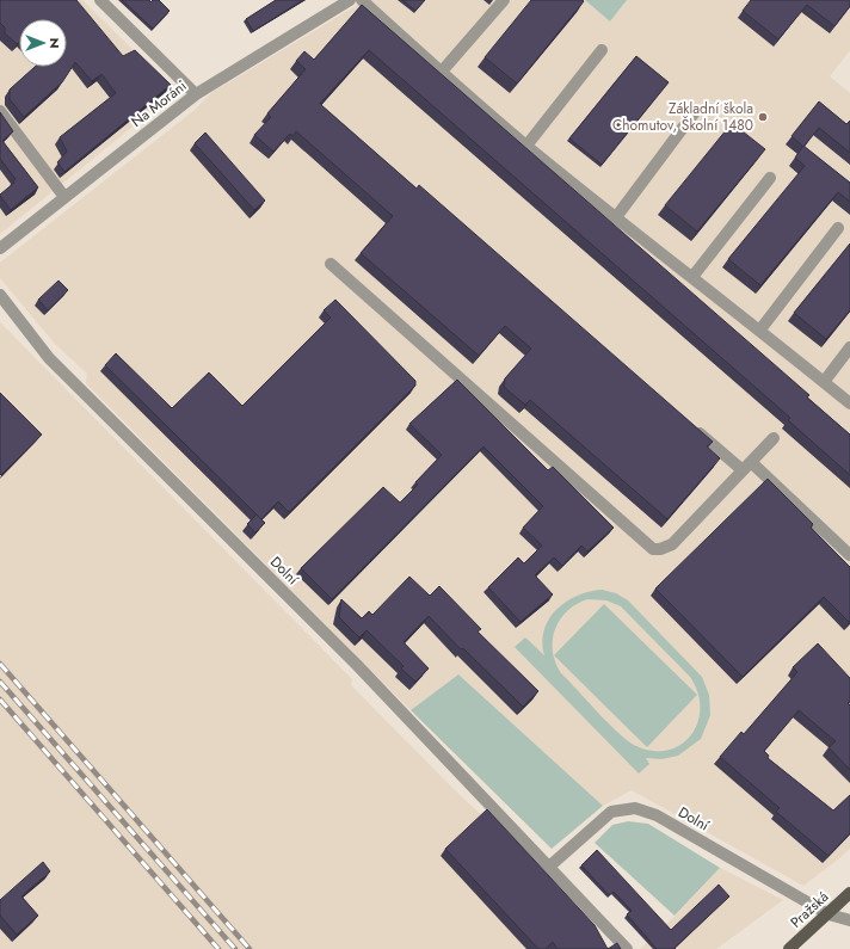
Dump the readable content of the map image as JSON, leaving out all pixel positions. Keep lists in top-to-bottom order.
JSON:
{
  "streets": {
    "main road": ["Pražská"],
    "street": ["Na Moráni", "Dolní"]
  },
  "crossings": [
    ["Dolní", "Pražská"]
  ],
  "places": ["Základní škola Chomutov, Školní 1480"],
  "north": "right"
}
